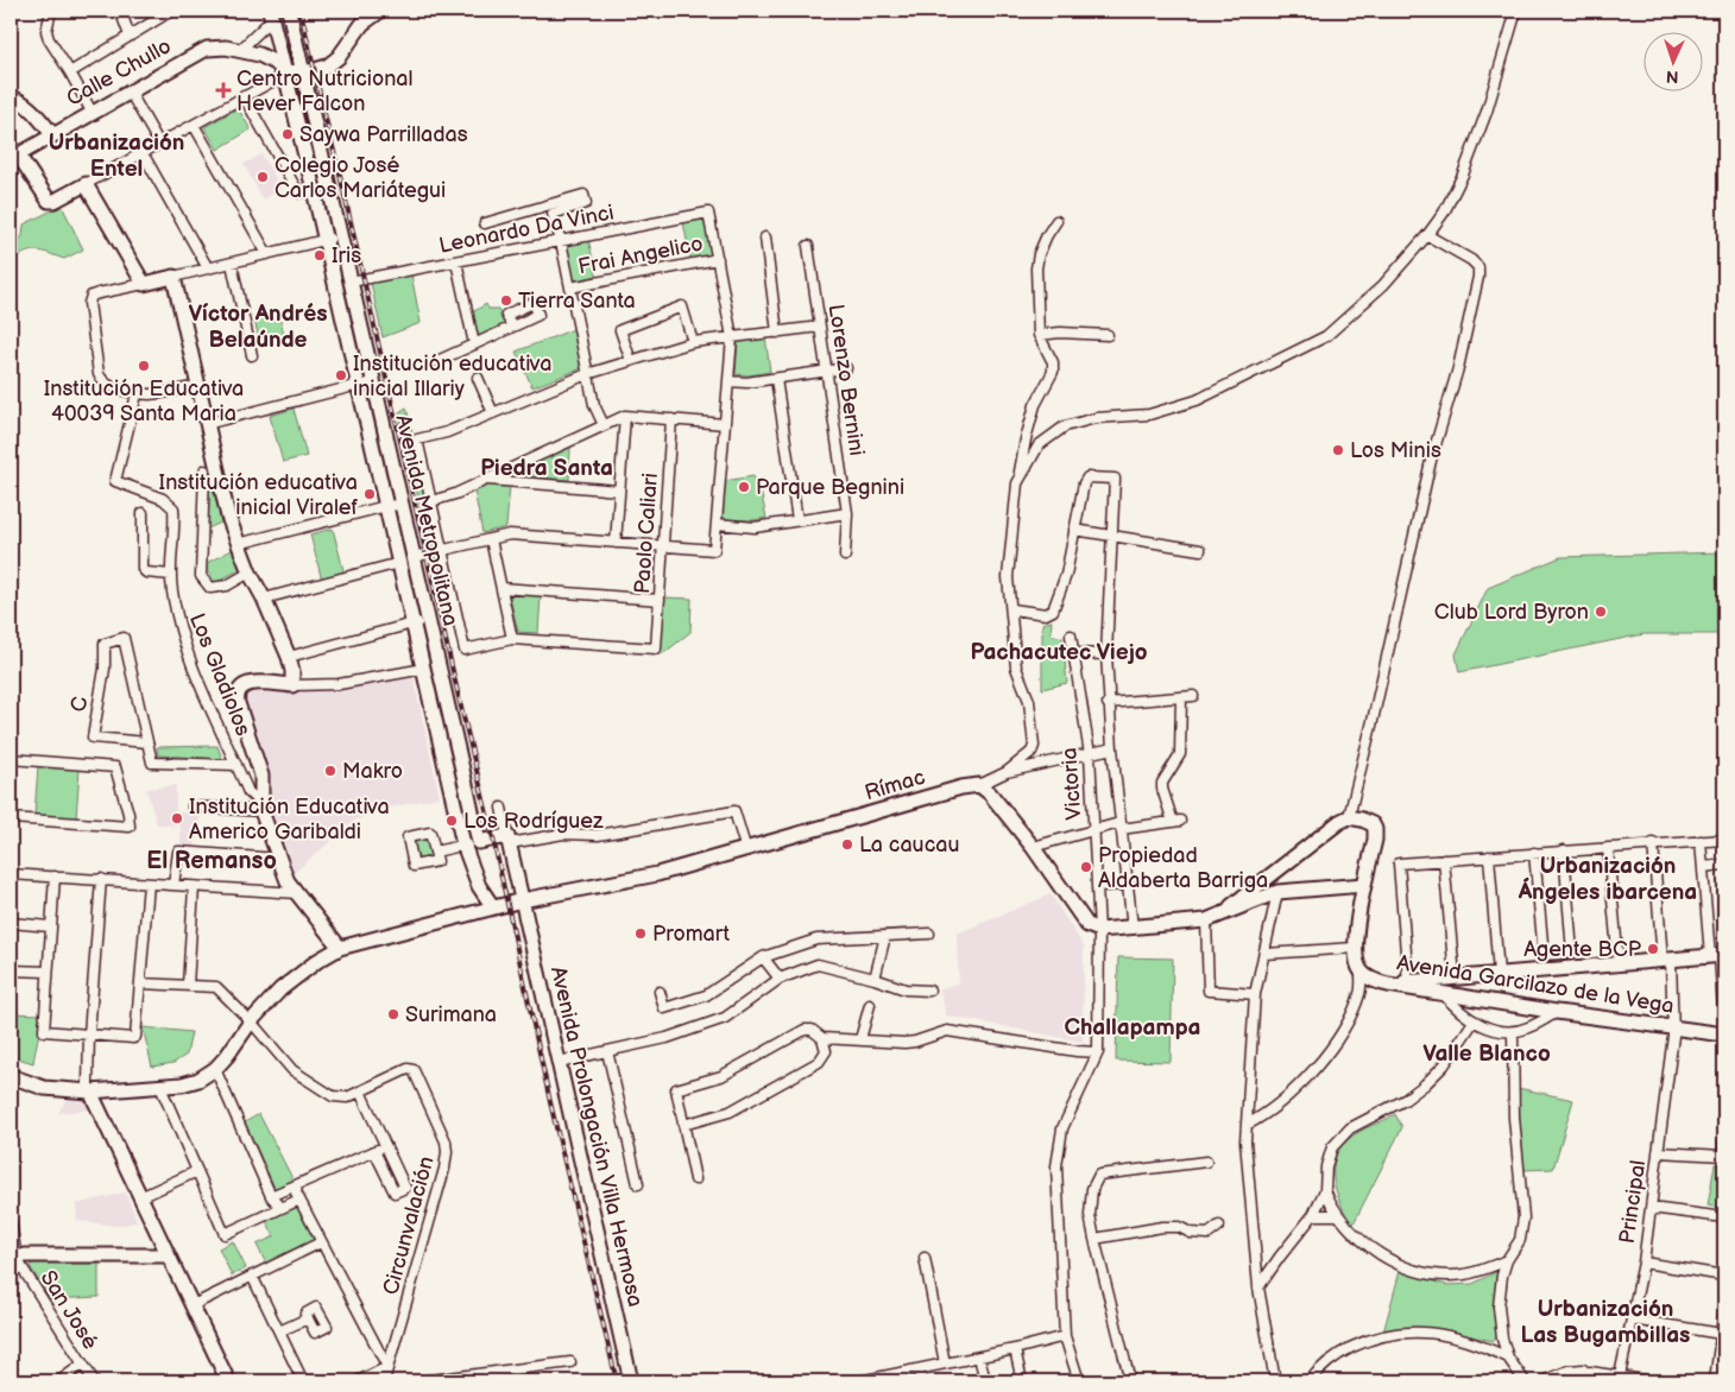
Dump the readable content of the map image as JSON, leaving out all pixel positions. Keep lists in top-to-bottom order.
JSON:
{
  "streets": {
    "street": [
      "Calle Chullo",
      "Leonardo Da Vinci",
      "Frai Angelico",
      "Lorenzo Bernini",
      "Avenida Metropolitana",
      "Paolo Caliari",
      "Los Gladiolos",
      "C",
      "Victoria",
      "Rímac",
      "Avenida Garcilazo de la Vega",
      "Avenida Prolongación Villa Hermosa",
      "Principal",
      "Circunvalación",
      "San José"
    ]
  },
  "crossings": [
    ["Calle Chullo", "Avenida Metropolitana"],
    ["Leonardo Da Vinci", "Frai Angelico"],
    ["Leonardo Da Vinci", "Avenida Metropolitana"],
    ["Avenida Metropolitana", "Rímac"],
    ["Rímac", "Avenida Prolongación Villa Hermosa"],
    ["Rímac", "Circunvalación"],
    ["Avenida Garcilazo de la Vega", "Principal"]
  ],
  "districts": [
    "Urbanización Entel",
    "Víctor Andrés Belaúnde",
    "Piedra Santa",
    "Pachacutec Viejo",
    "El Remanso",
    "Urbanización Ángeles ibarcena",
    "Challapampa",
    "Valle Blanco",
    "Urbanización Las Bugambillas"
  ],
  "places": {
    "health": ["Centro Nutricional Hever Falcon"],
    "other": [
      "Saywa Parrilladas",
      "Colegio José Carlos Mariátegui",
      "Iris",
      "Tierra Santa",
      "Institución Educativa 40039 Santa Maria",
      "Institución educativa inicial Illariy",
      "Los Minis",
      "Parque Begnini",
      "Institución educativa inicial Viralef",
      "Club Lord Byron",
      "Makro",
      "Institución Educativa Americo Garibaldi",
      "Los Rodríguez",
      "La caucau",
      "Propiedad Aldaberta Barriga",
      "Promart",
      "Agente BCP",
      "Surimana"
    ]
  },
  "north": "bottom"
}
